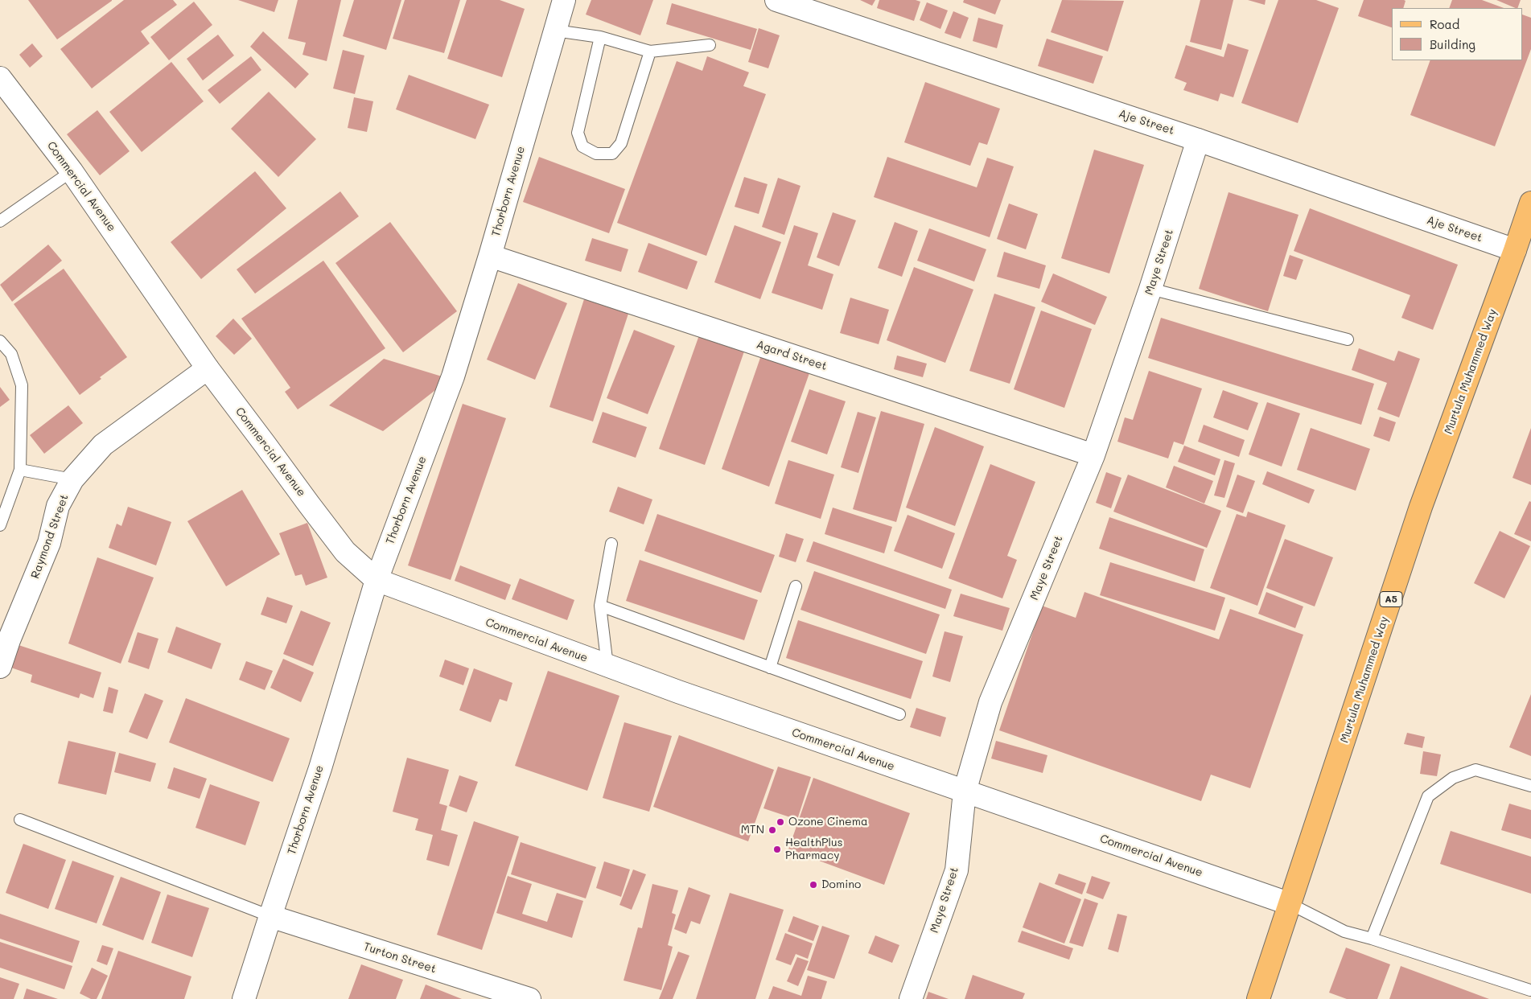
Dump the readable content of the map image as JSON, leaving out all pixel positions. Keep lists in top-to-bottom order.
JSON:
{
  "streets": {
    "main road": ["Murtula Muhammed Way", "A5"],
    "street": [
      "Aje Street",
      "Commercial Avenue",
      "Thorborn Avenue",
      "Maye Street",
      "Agard Street",
      "Raymond Street",
      "Turton Street"
    ]
  },
  "crossings": [
    ["Aje Street", "Maye Street"],
    ["Aje Street", "Murtula Muhammed Way"],
    ["Commercial Avenue", "Thorborn Avenue"],
    ["Commercial Avenue", "Maye Street"],
    ["Commercial Avenue", "Murtula Muhammed Way"],
    ["Commercial Avenue", "Raymond Street"],
    ["Thorborn Avenue", "Agard Street"],
    ["Thorborn Avenue", "Turton Street"],
    ["Maye Street", "Agard Street"]
  ],
  "places": [
    "Ozone Cinema",
    "MTN",
    "HealthPlus Pharmacy",
    "Domino"
  ],
  "legend": ["Road", "Building"]
}
